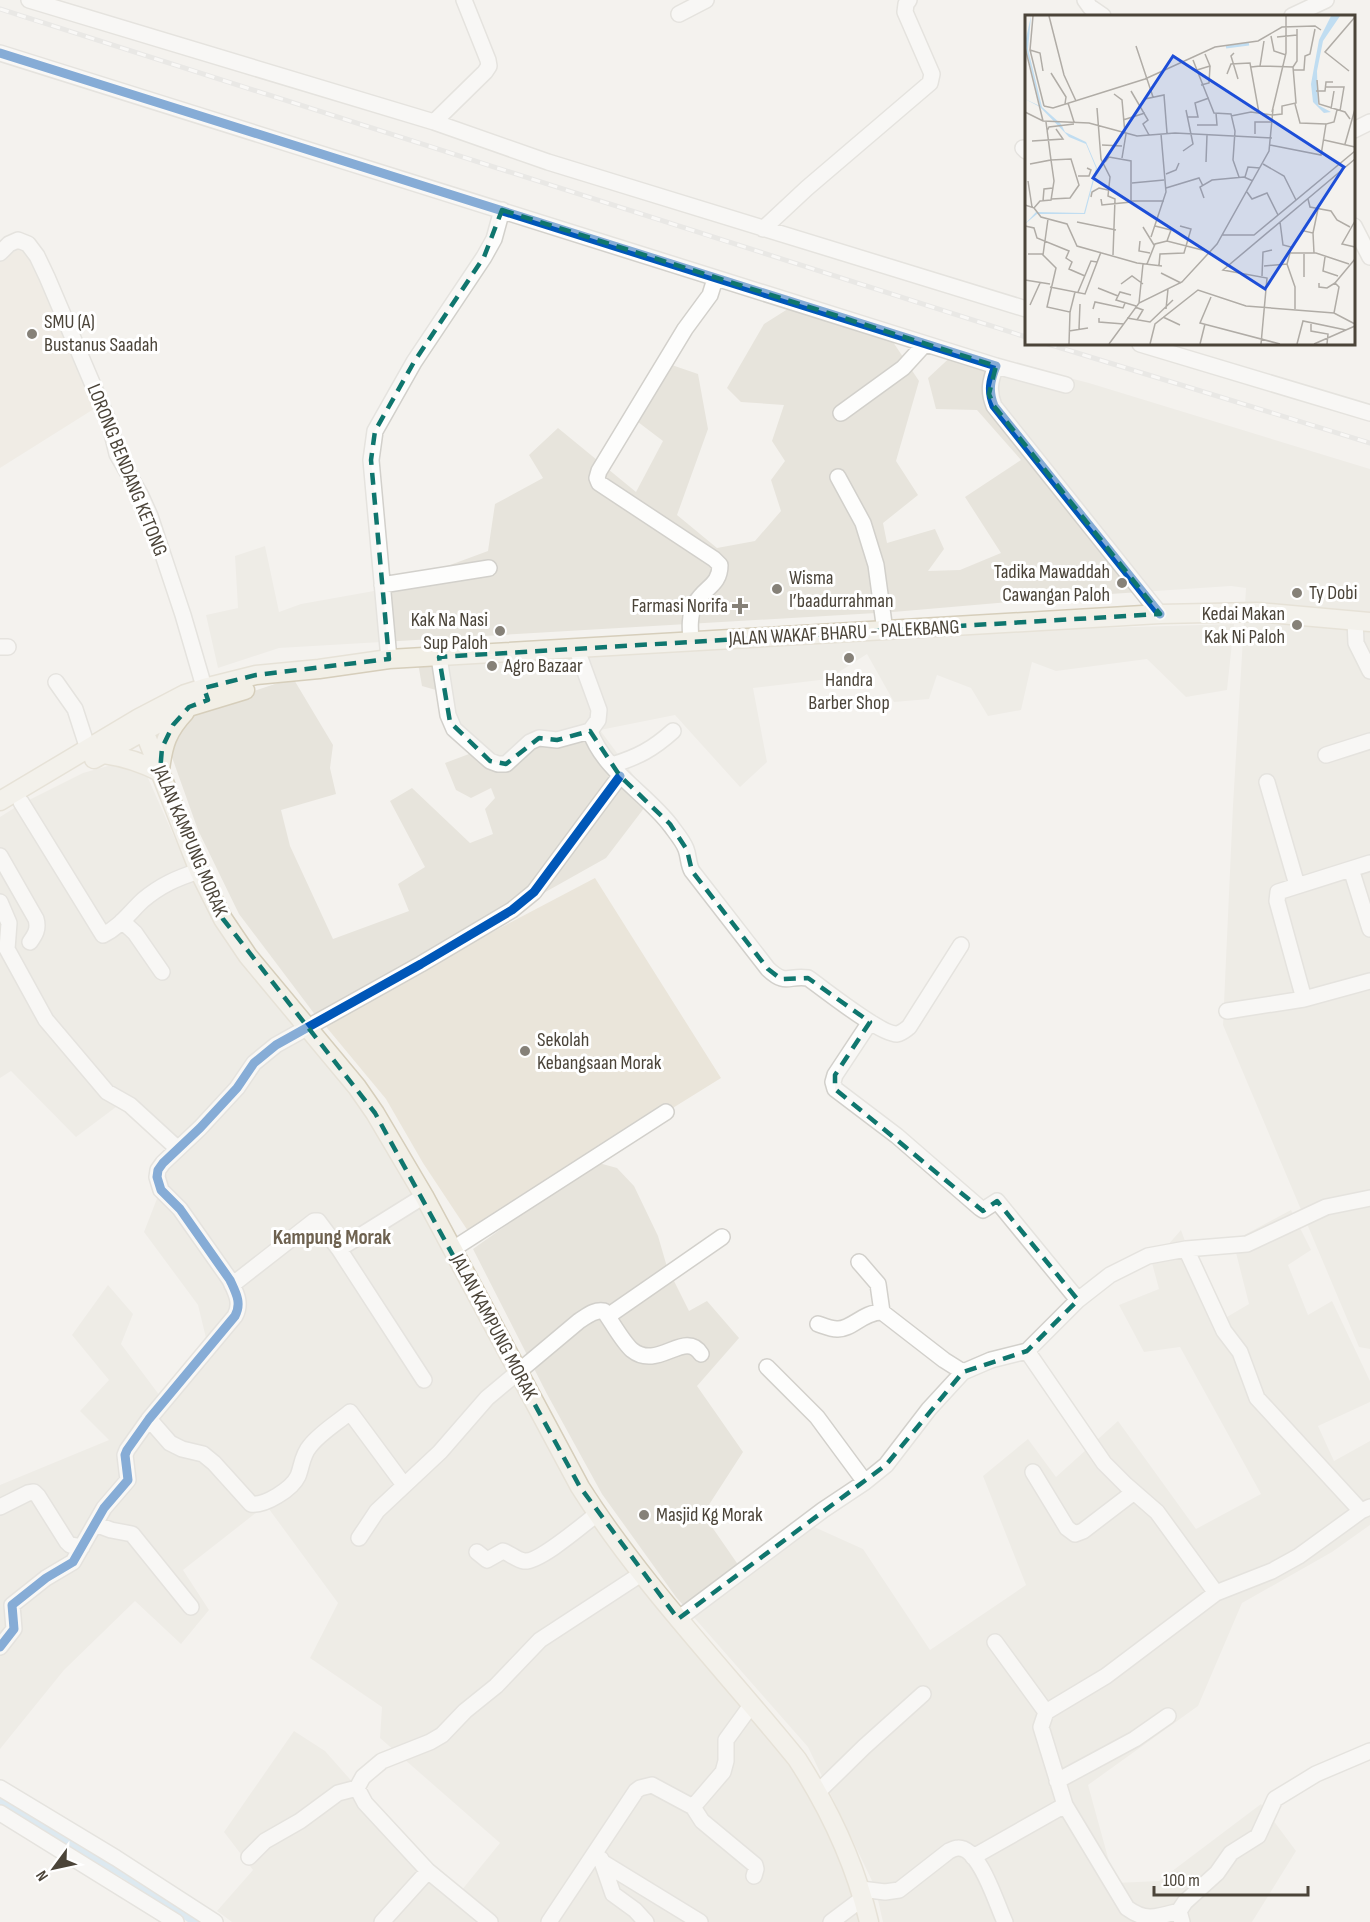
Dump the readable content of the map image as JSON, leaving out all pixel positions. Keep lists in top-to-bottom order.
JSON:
{
  "streets": {
    "main road": ["JALAN WAKAF BHARU - PALEKBANG", "JALAN KAMPUNG MORAK"],
    "street": ["LORONG BENDANG KETONG"]
  },
  "crossings": [
    ["LORONG BENDANG KETONG", "JALAN WAKAF BHARU - PALEKBANG"],
    ["JALAN WAKAF BHARU - PALEKBANG", "JALAN KAMPUNG MORAK"]
  ],
  "districts": ["Kampung Morak"],
  "places": {
    "other": [
      "SMU (A) Bustanus Saadah",
      "Tadika Mawaddah Cawangan Paloh",
      "Wisma I’baadurrahman",
      "Ty Dobi",
      "Kedai Makan Kak Ni Paloh",
      "Kak Na Nasi Sup Paloh",
      "Handra Barber Shop",
      "Agro Bazaar",
      "Sekolah Kebangsaan Morak",
      "Masjid Kg Morak"
    ],
    "health": ["Farmasi Norifa"]
  },
  "scale_bar": "100 m",
  "north": "bottom left"
}
